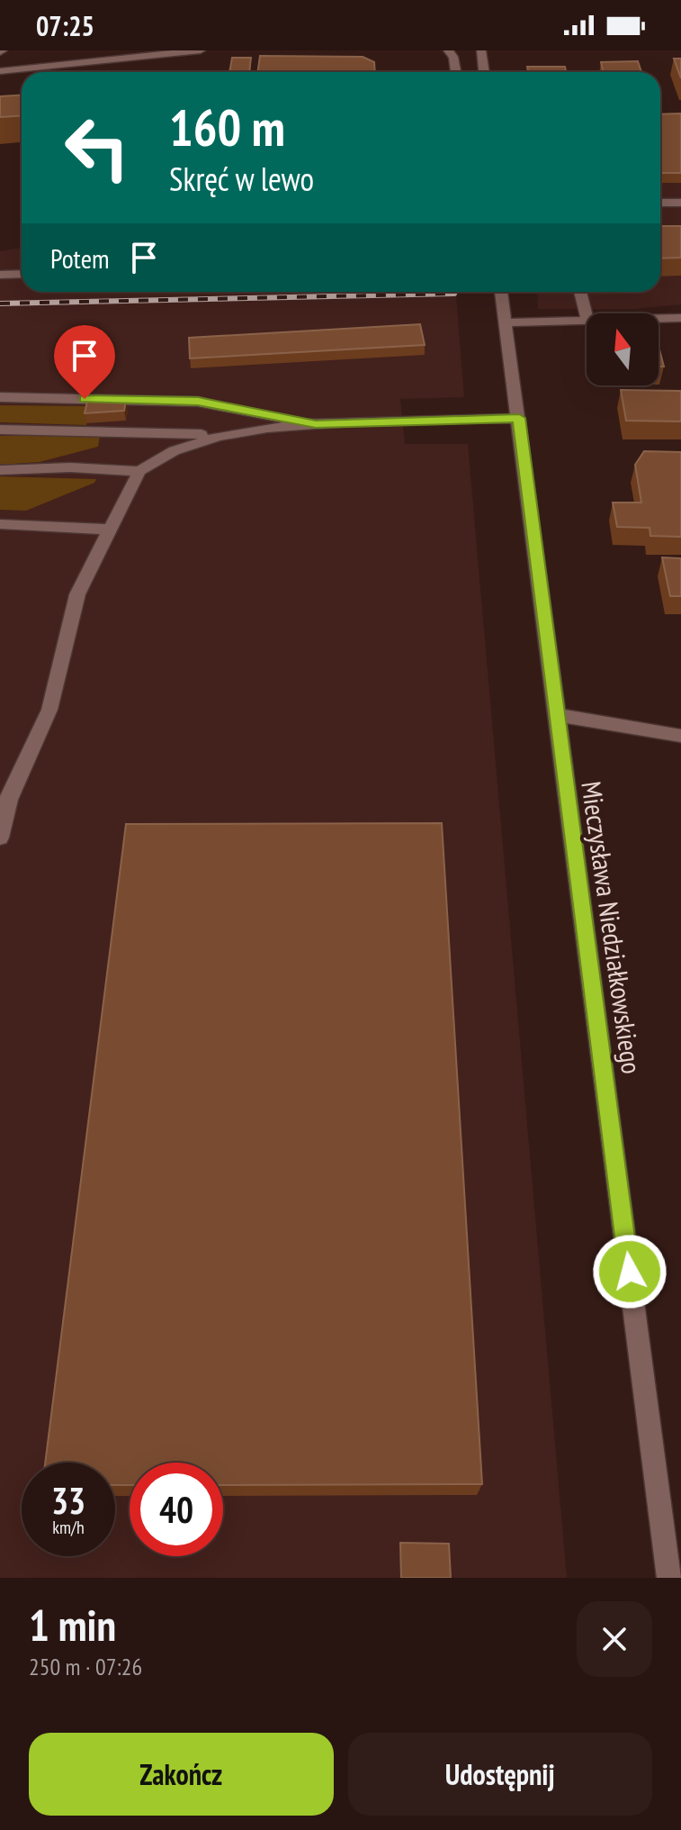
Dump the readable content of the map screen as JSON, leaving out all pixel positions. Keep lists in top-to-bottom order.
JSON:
{
  "streets": {
    "street": ["Mieczysława Niedziałkowskiego"]
  },
  "north": "top",
  "page": {
    "status": "07:25",
    "turn": ["160 m", "Skręć w lewo"],
    "then": "Potem",
    "speed": "33 km/h",
    "limit": "40",
    "heading": ["1 min", "250 m · 07:26"],
    "buttons": ["Zakończ", "Udostępnij"]
  }
}
